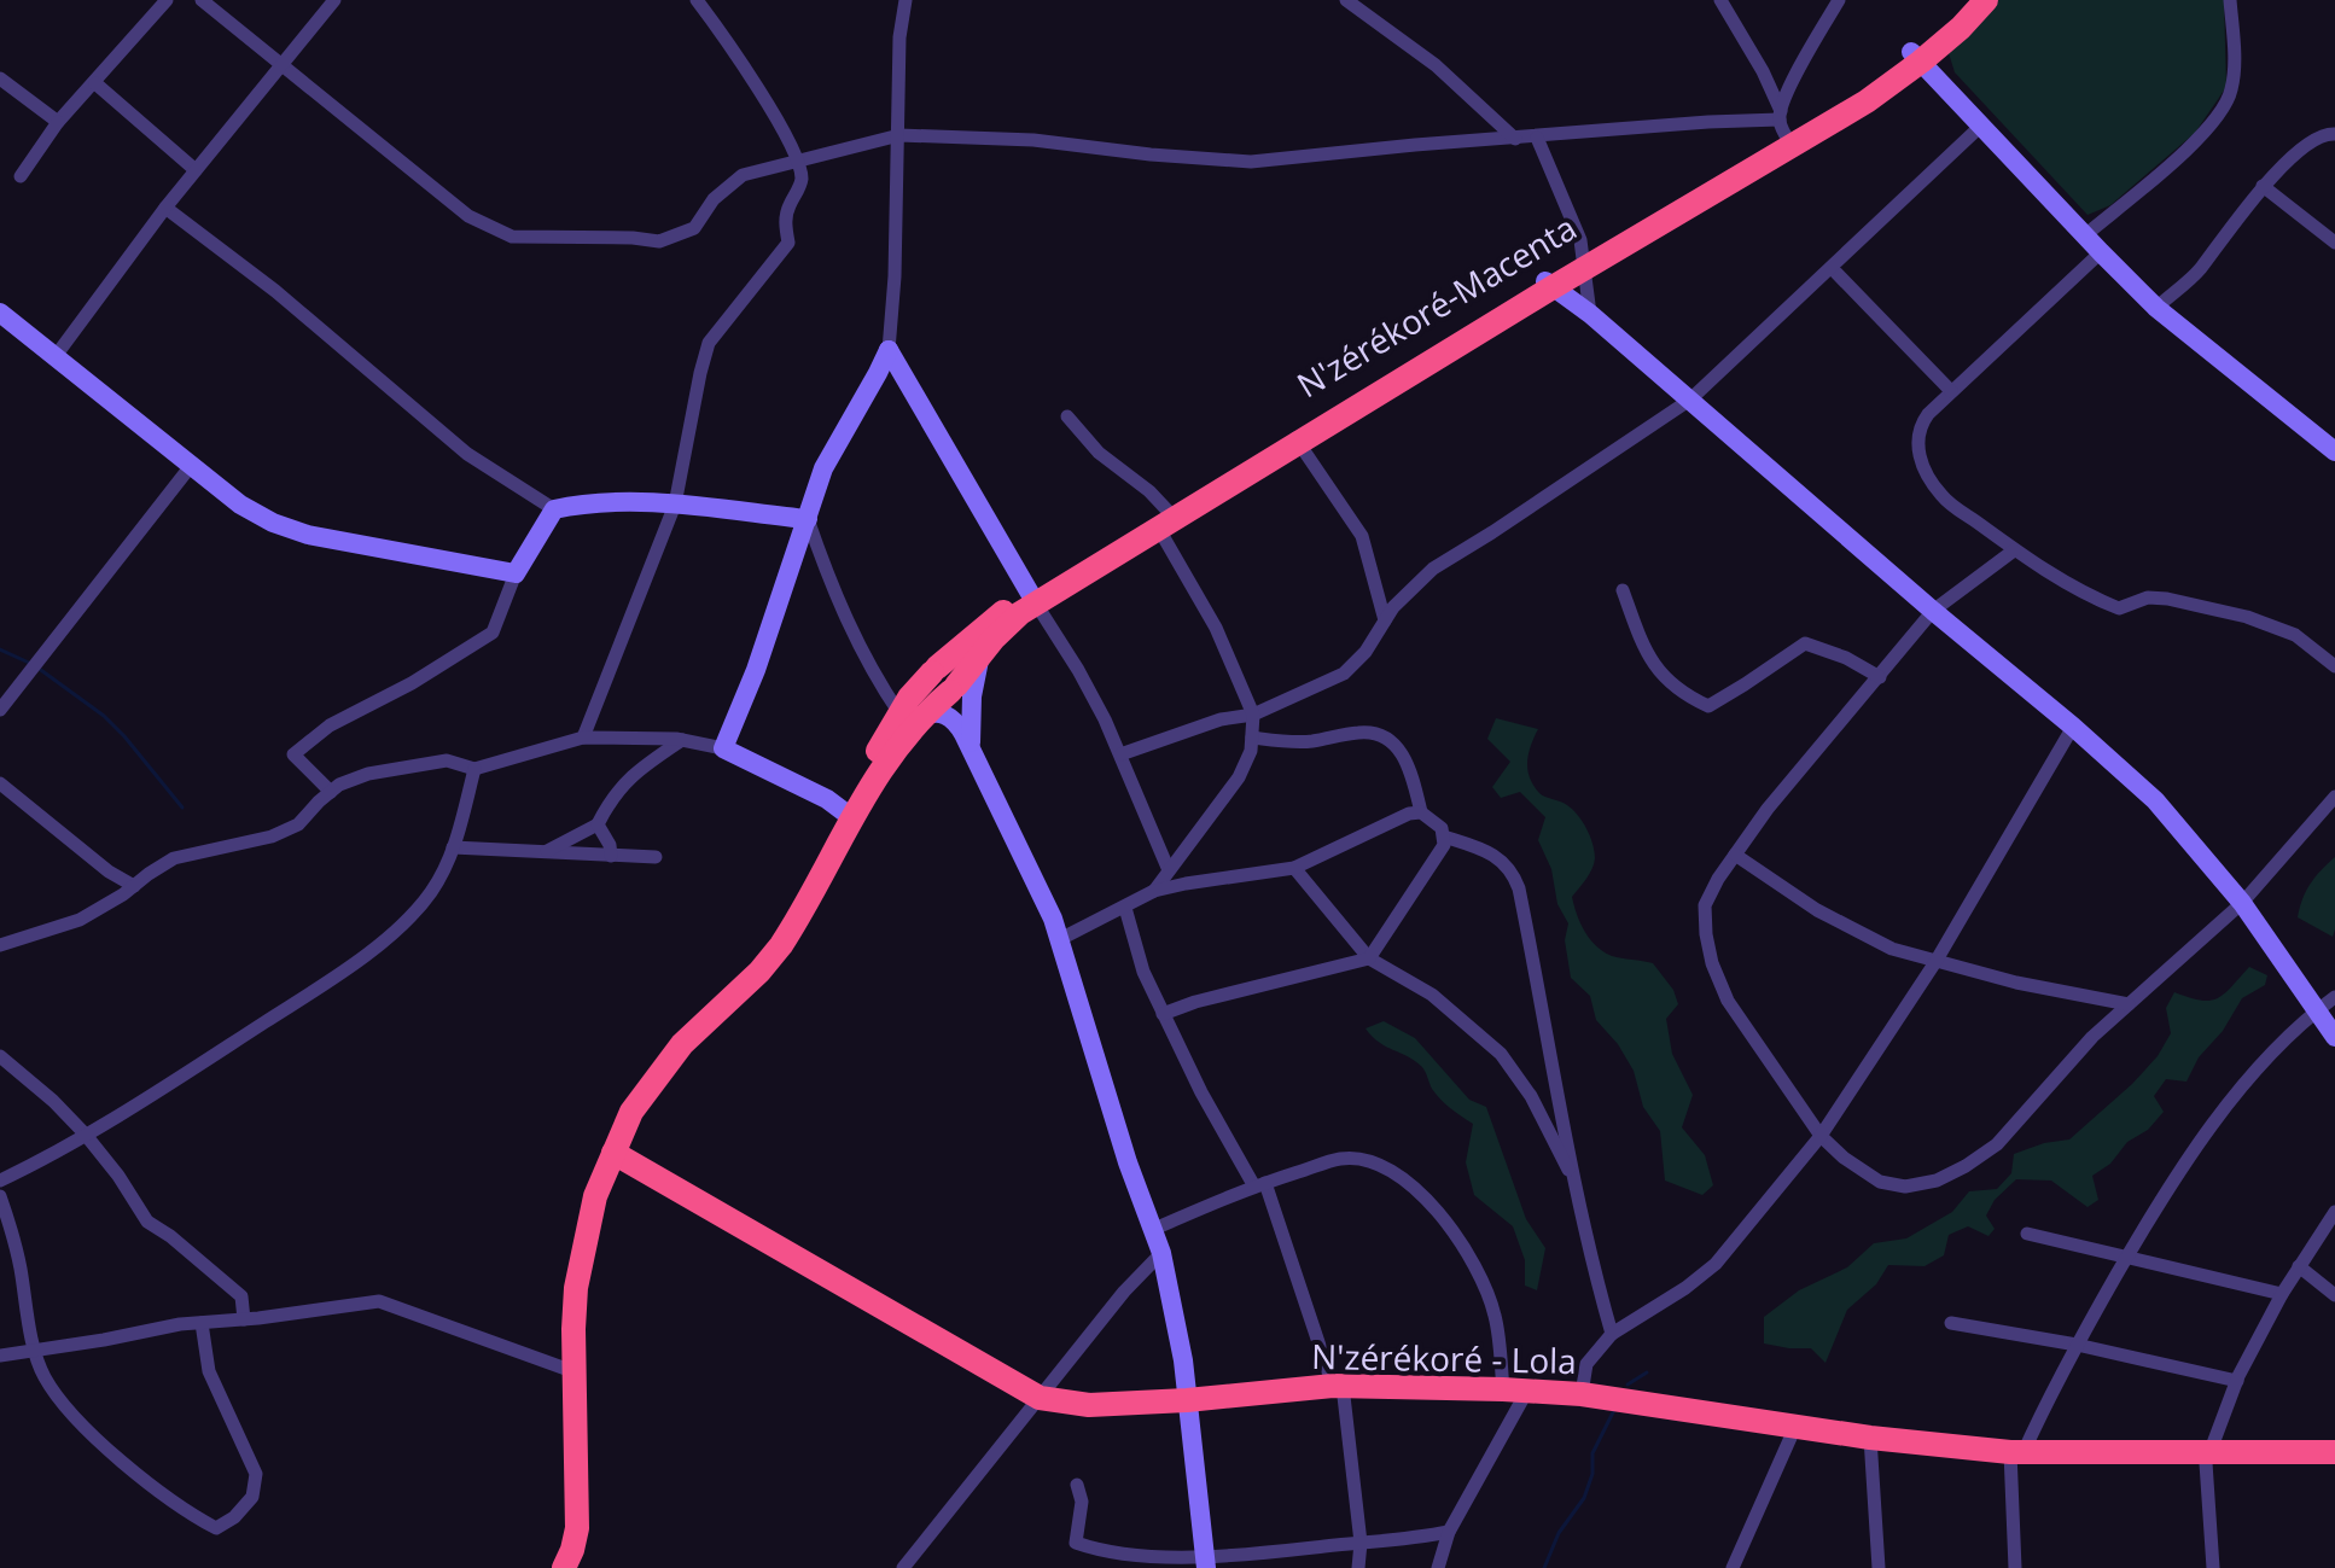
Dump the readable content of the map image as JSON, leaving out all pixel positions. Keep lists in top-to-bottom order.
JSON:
{
  "streets": {
    "highway": ["N'zérékoré - Lola"]
  }
}
